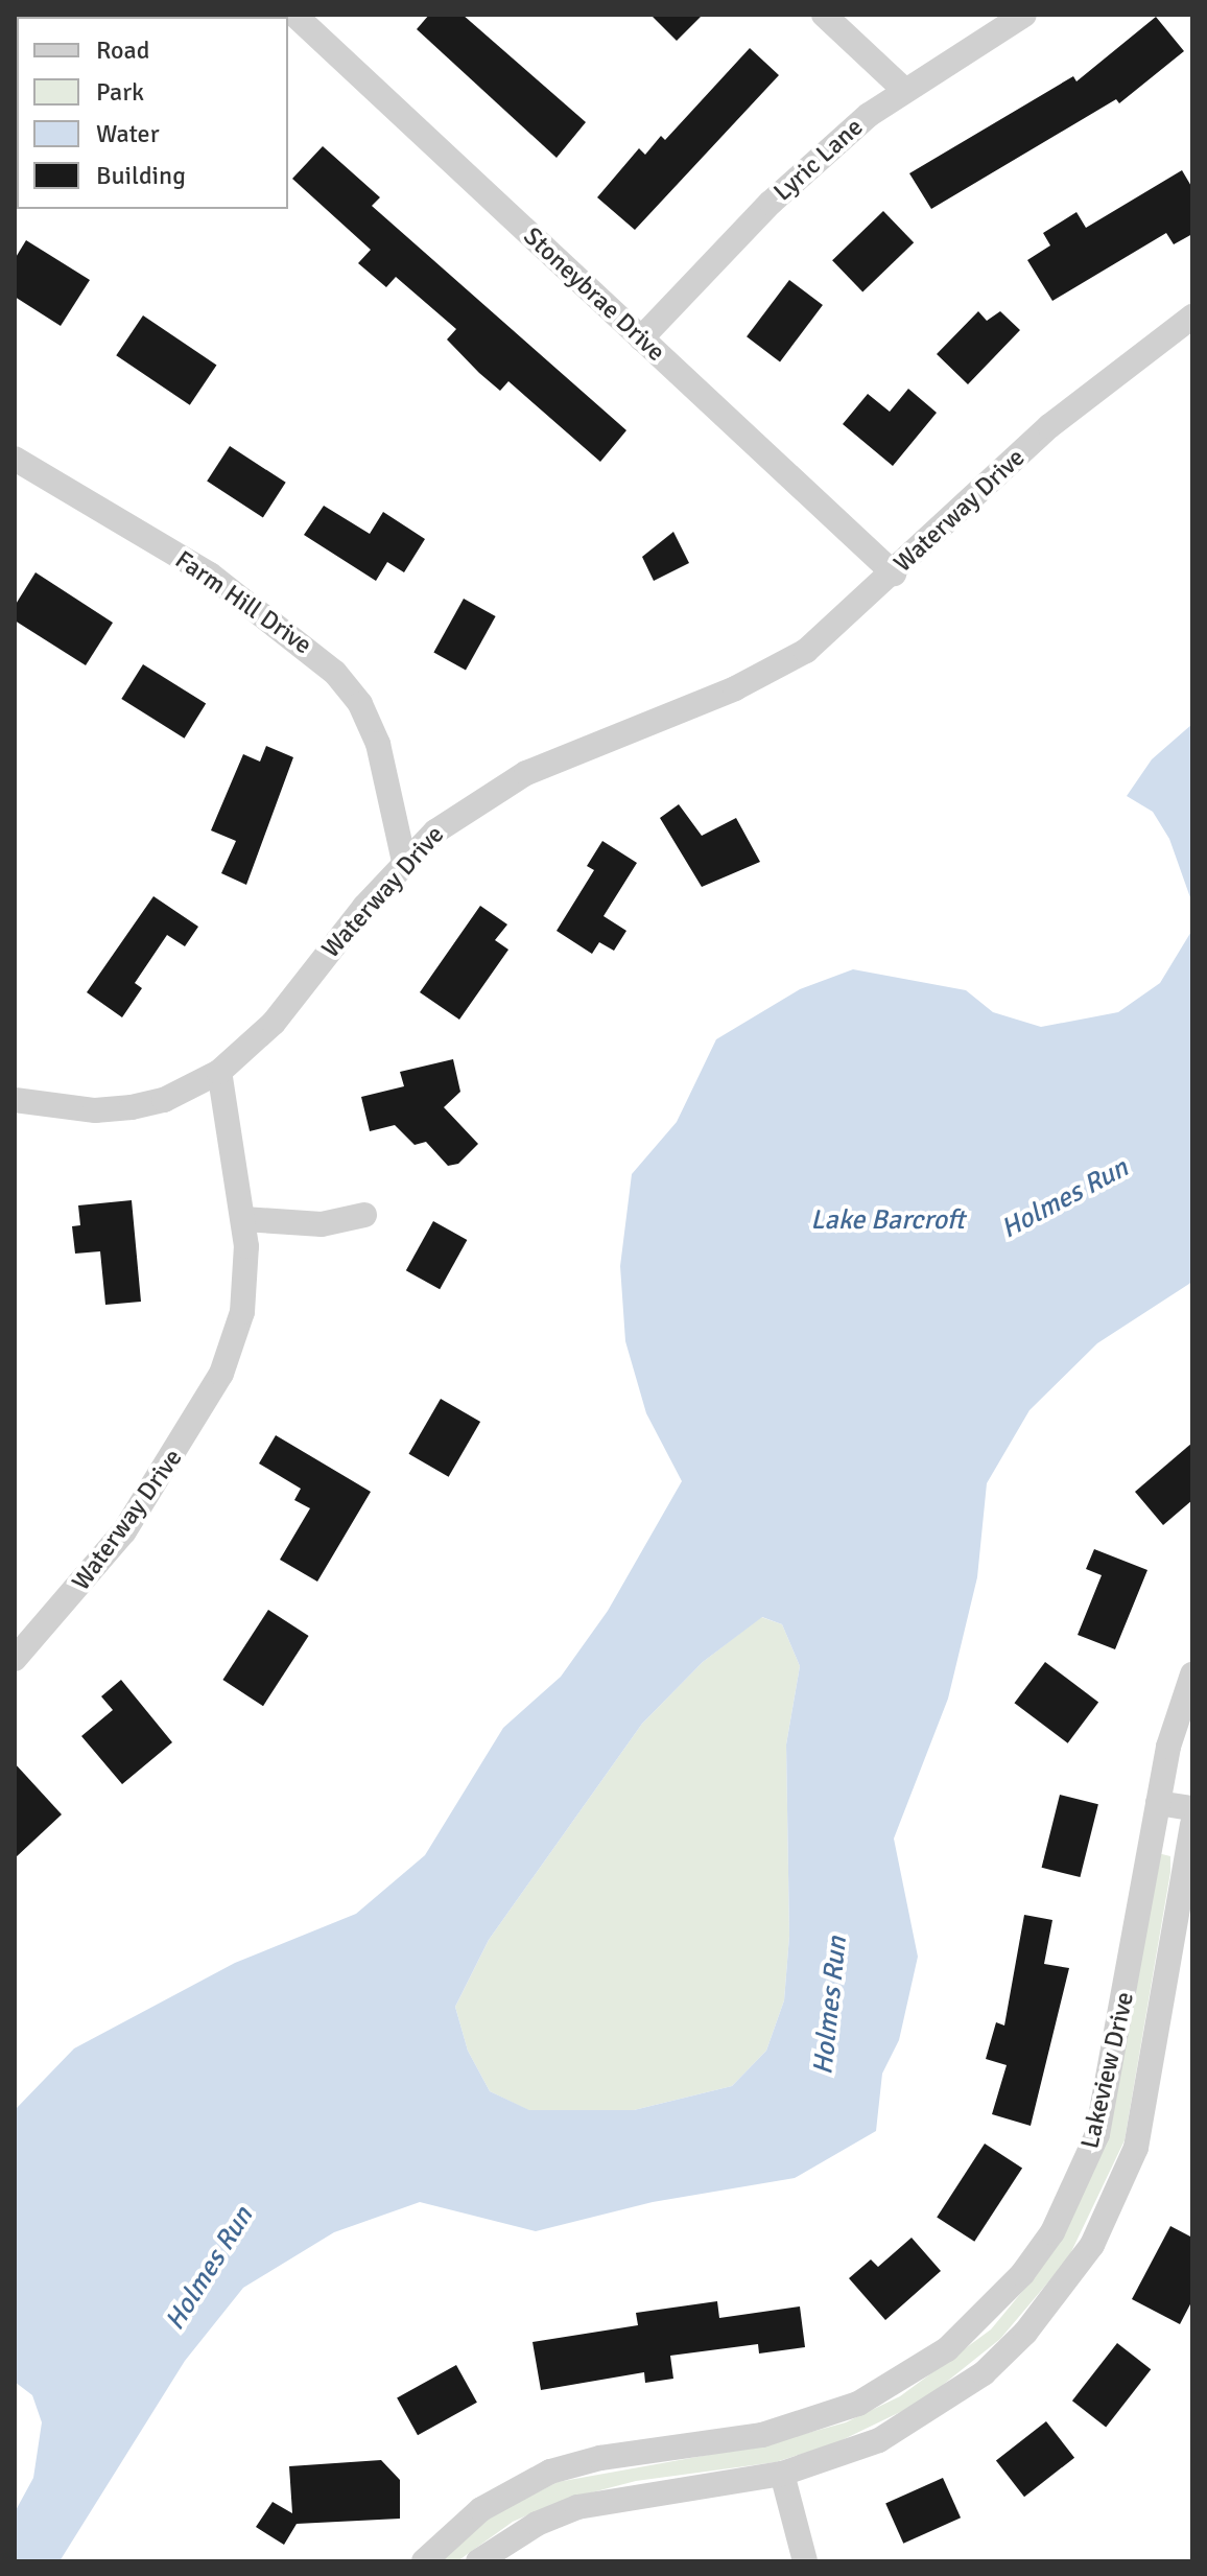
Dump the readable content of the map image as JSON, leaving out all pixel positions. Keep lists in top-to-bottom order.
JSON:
{
  "streets": {
    "street": [
      "Lyric Lane",
      "Stoneybrae Drive",
      "Waterway Drive",
      "Farm Hill Drive",
      "Lakeview Drive"
    ]
  },
  "crossings": [
    ["Lyric Lane", "Stoneybrae Drive"],
    ["Stoneybrae Drive", "Waterway Drive"],
    ["Waterway Drive", "Farm Hill Drive"]
  ],
  "water": ["Holmes Run", "Lake Barcroft"],
  "legend": [
    "Road",
    "Park",
    "Water",
    "Building"
  ]
}
